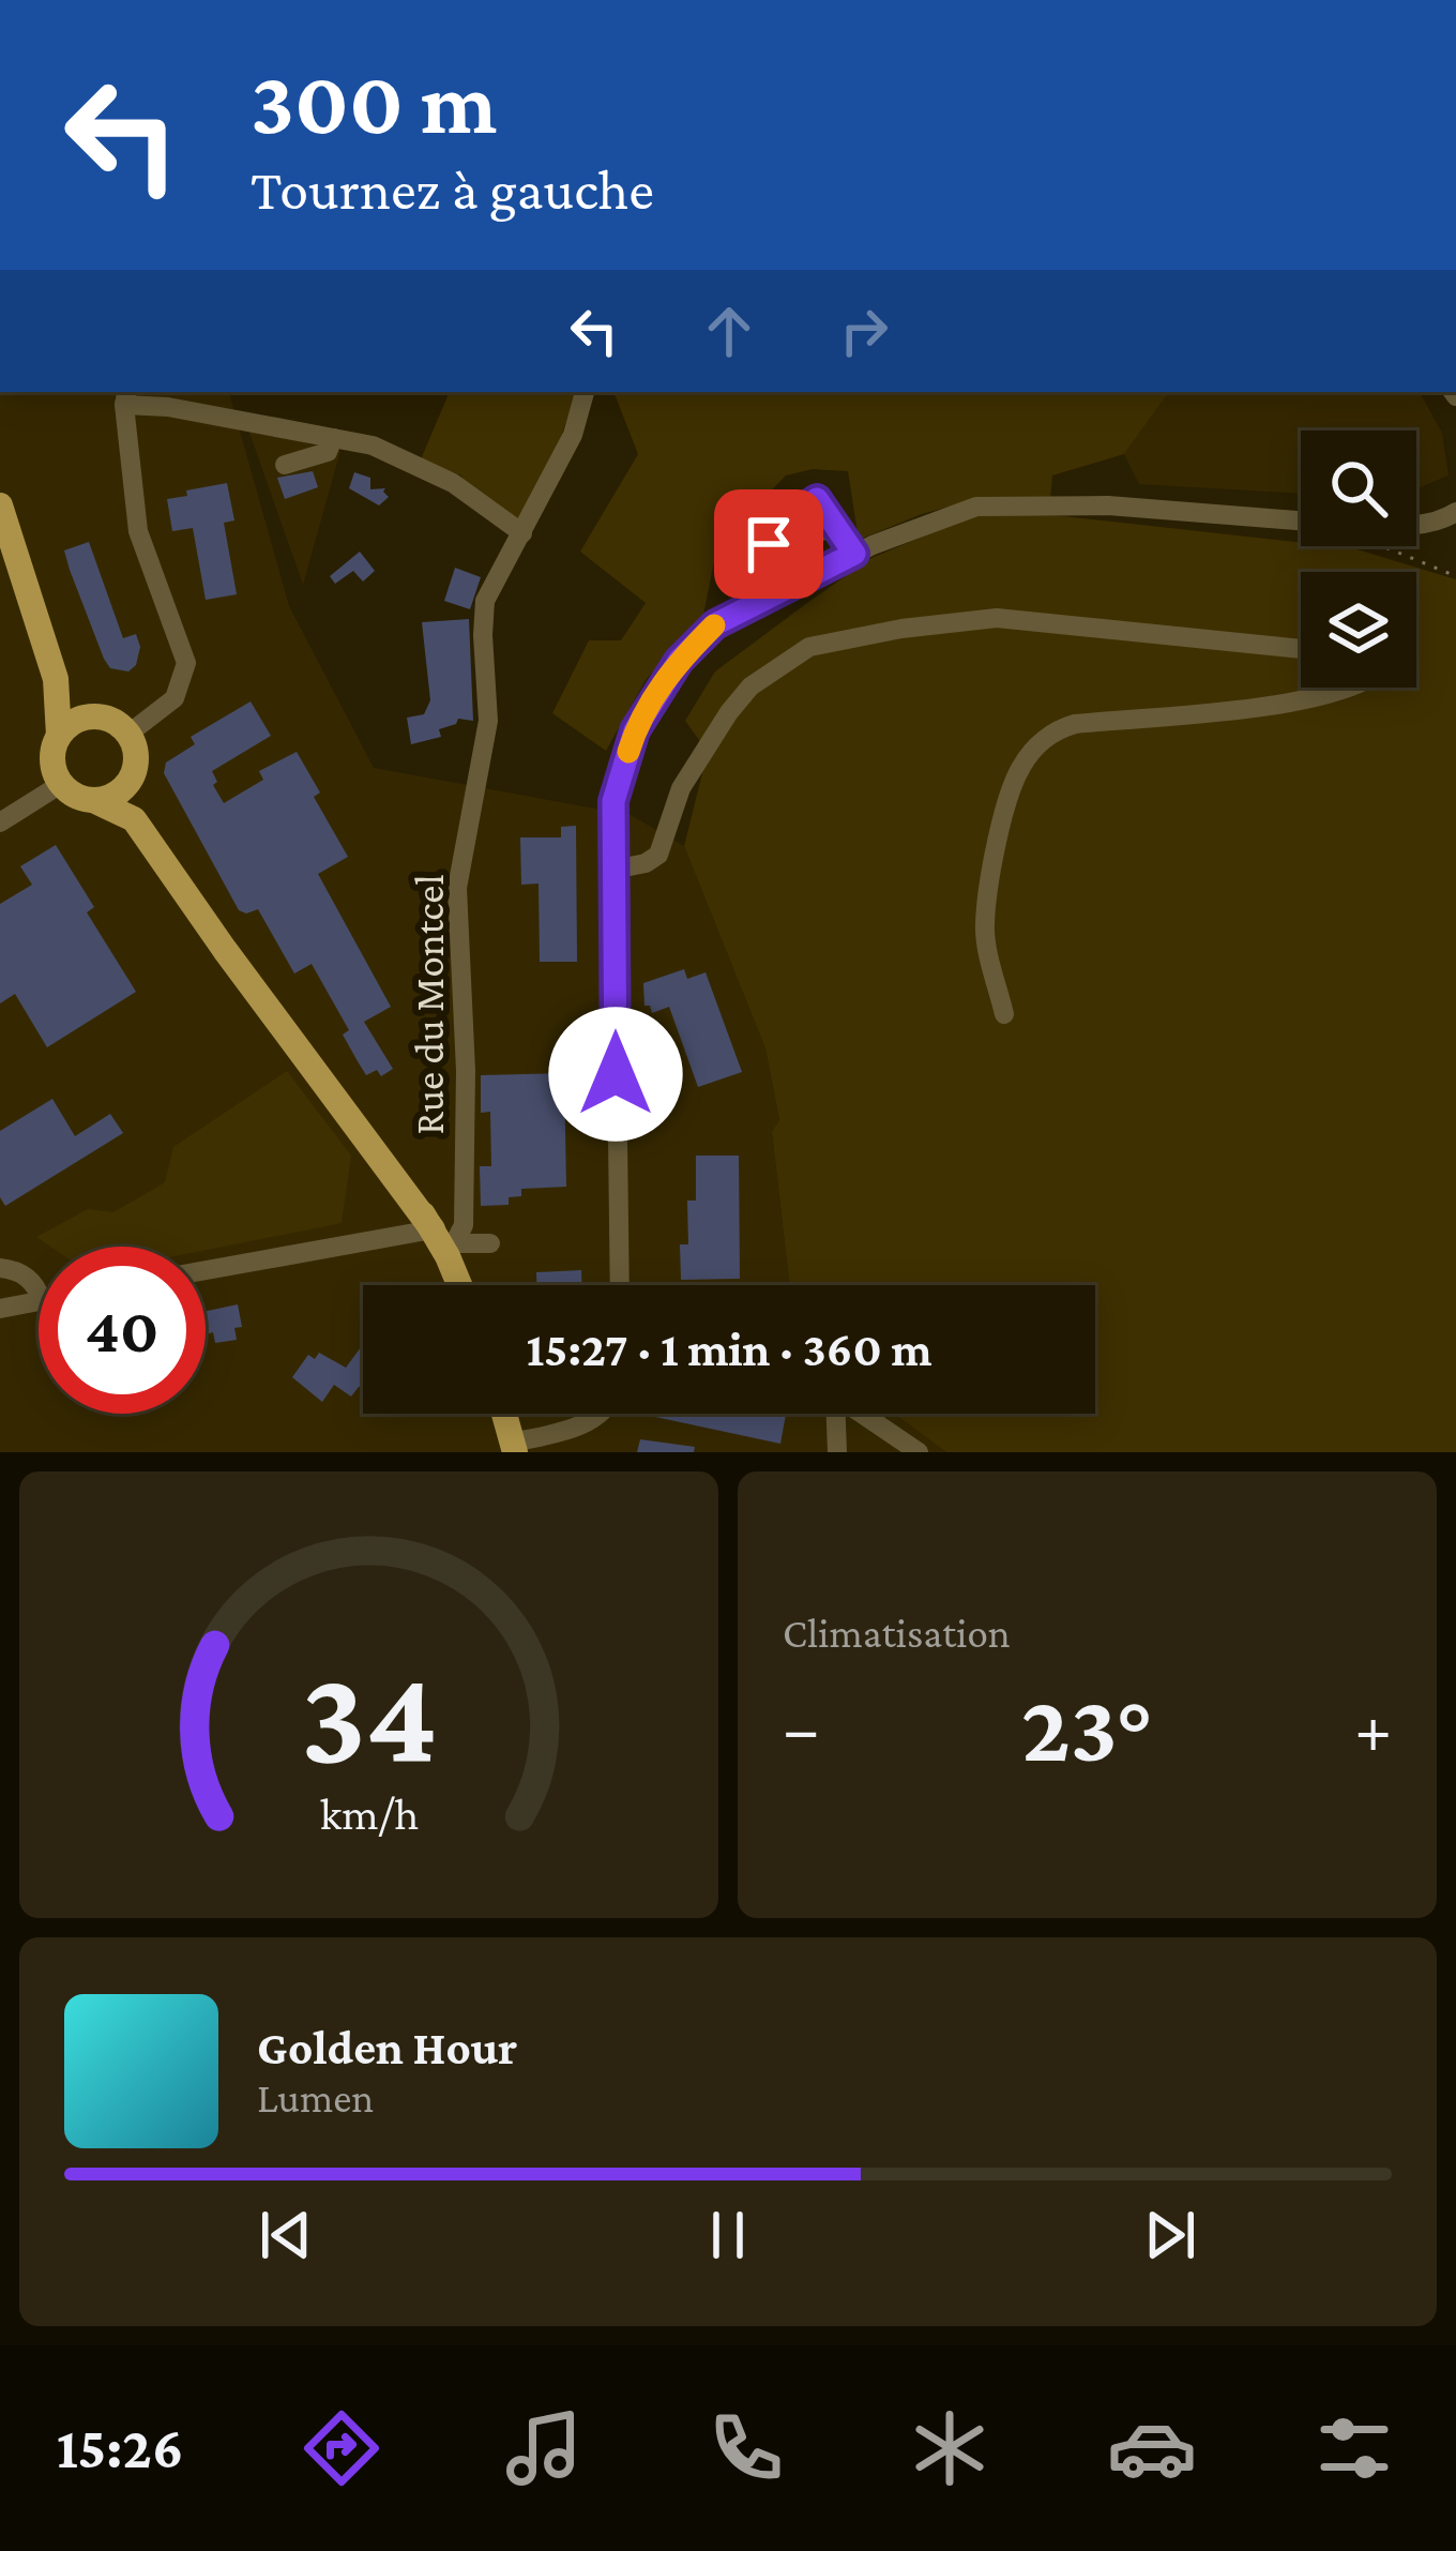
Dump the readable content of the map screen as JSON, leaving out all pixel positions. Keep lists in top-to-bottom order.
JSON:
{
  "streets": {
    "street": ["Rue du Montcel"]
  },
  "page": {
    "turn": ["300 m", "Tournez à gauche"],
    "limit": "40",
    "trip": "15:27 · 1 min · 360 m",
    "tile": "Climatisation",
    "heat": ["−", "23°", "+"],
    "song": ["Golden Hour", "Lumen"],
    "tabs": "15:26",
    "gauge": ["34", "km/h"]
  }
}
